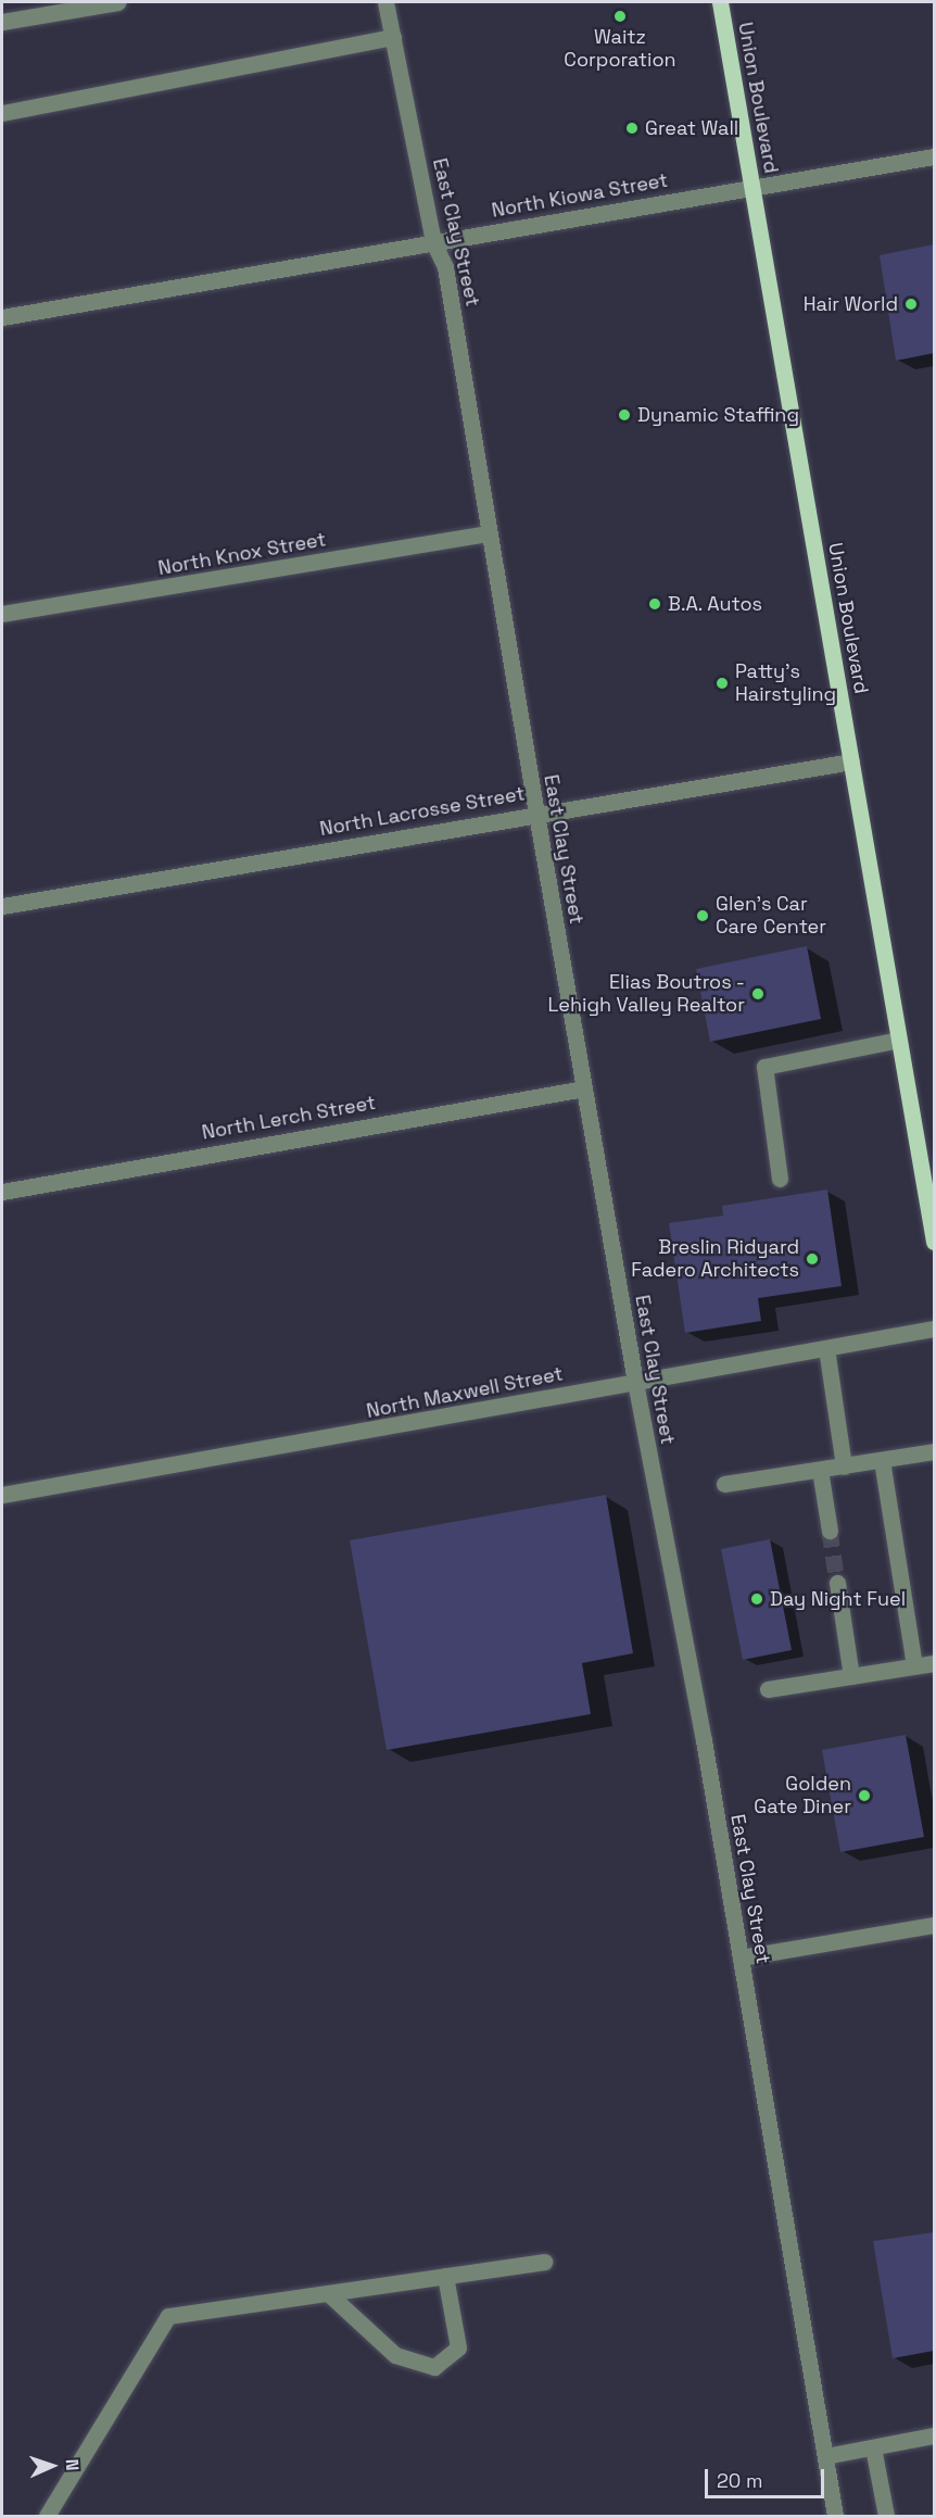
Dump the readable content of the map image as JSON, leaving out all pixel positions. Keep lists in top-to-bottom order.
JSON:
{
  "streets": {
    "main road": ["Union Boulevard"],
    "street": [
      "North Kiowa Street",
      "East Clay Street",
      "North Knox Street",
      "North Lacrosse Street",
      "North Lerch Street",
      "North Maxwell Street"
    ]
  },
  "crossings": [
    ["Union Boulevard", "North Kiowa Street"],
    ["Union Boulevard", "North Lacrosse Street"],
    ["North Kiowa Street", "East Clay Street"],
    ["East Clay Street", "North Knox Street"],
    ["East Clay Street", "North Lacrosse Street"],
    ["East Clay Street", "North Lerch Street"],
    ["East Clay Street", "North Maxwell Street"]
  ],
  "places": [
    "Waitz Corporation",
    "Great Wall",
    "Hair World",
    "Dynamic Staffing",
    "B.A. Autos",
    "Patty's Hairstyling",
    "Glen's Car Care Center",
    "Elias Boutros - Lehigh Valley Realtor",
    "Breslin Ridyard Fadero Architects",
    "Day Night Fuel",
    "Golden Gate Diner"
  ],
  "scale_bar": "20 m",
  "north": "right"
}
